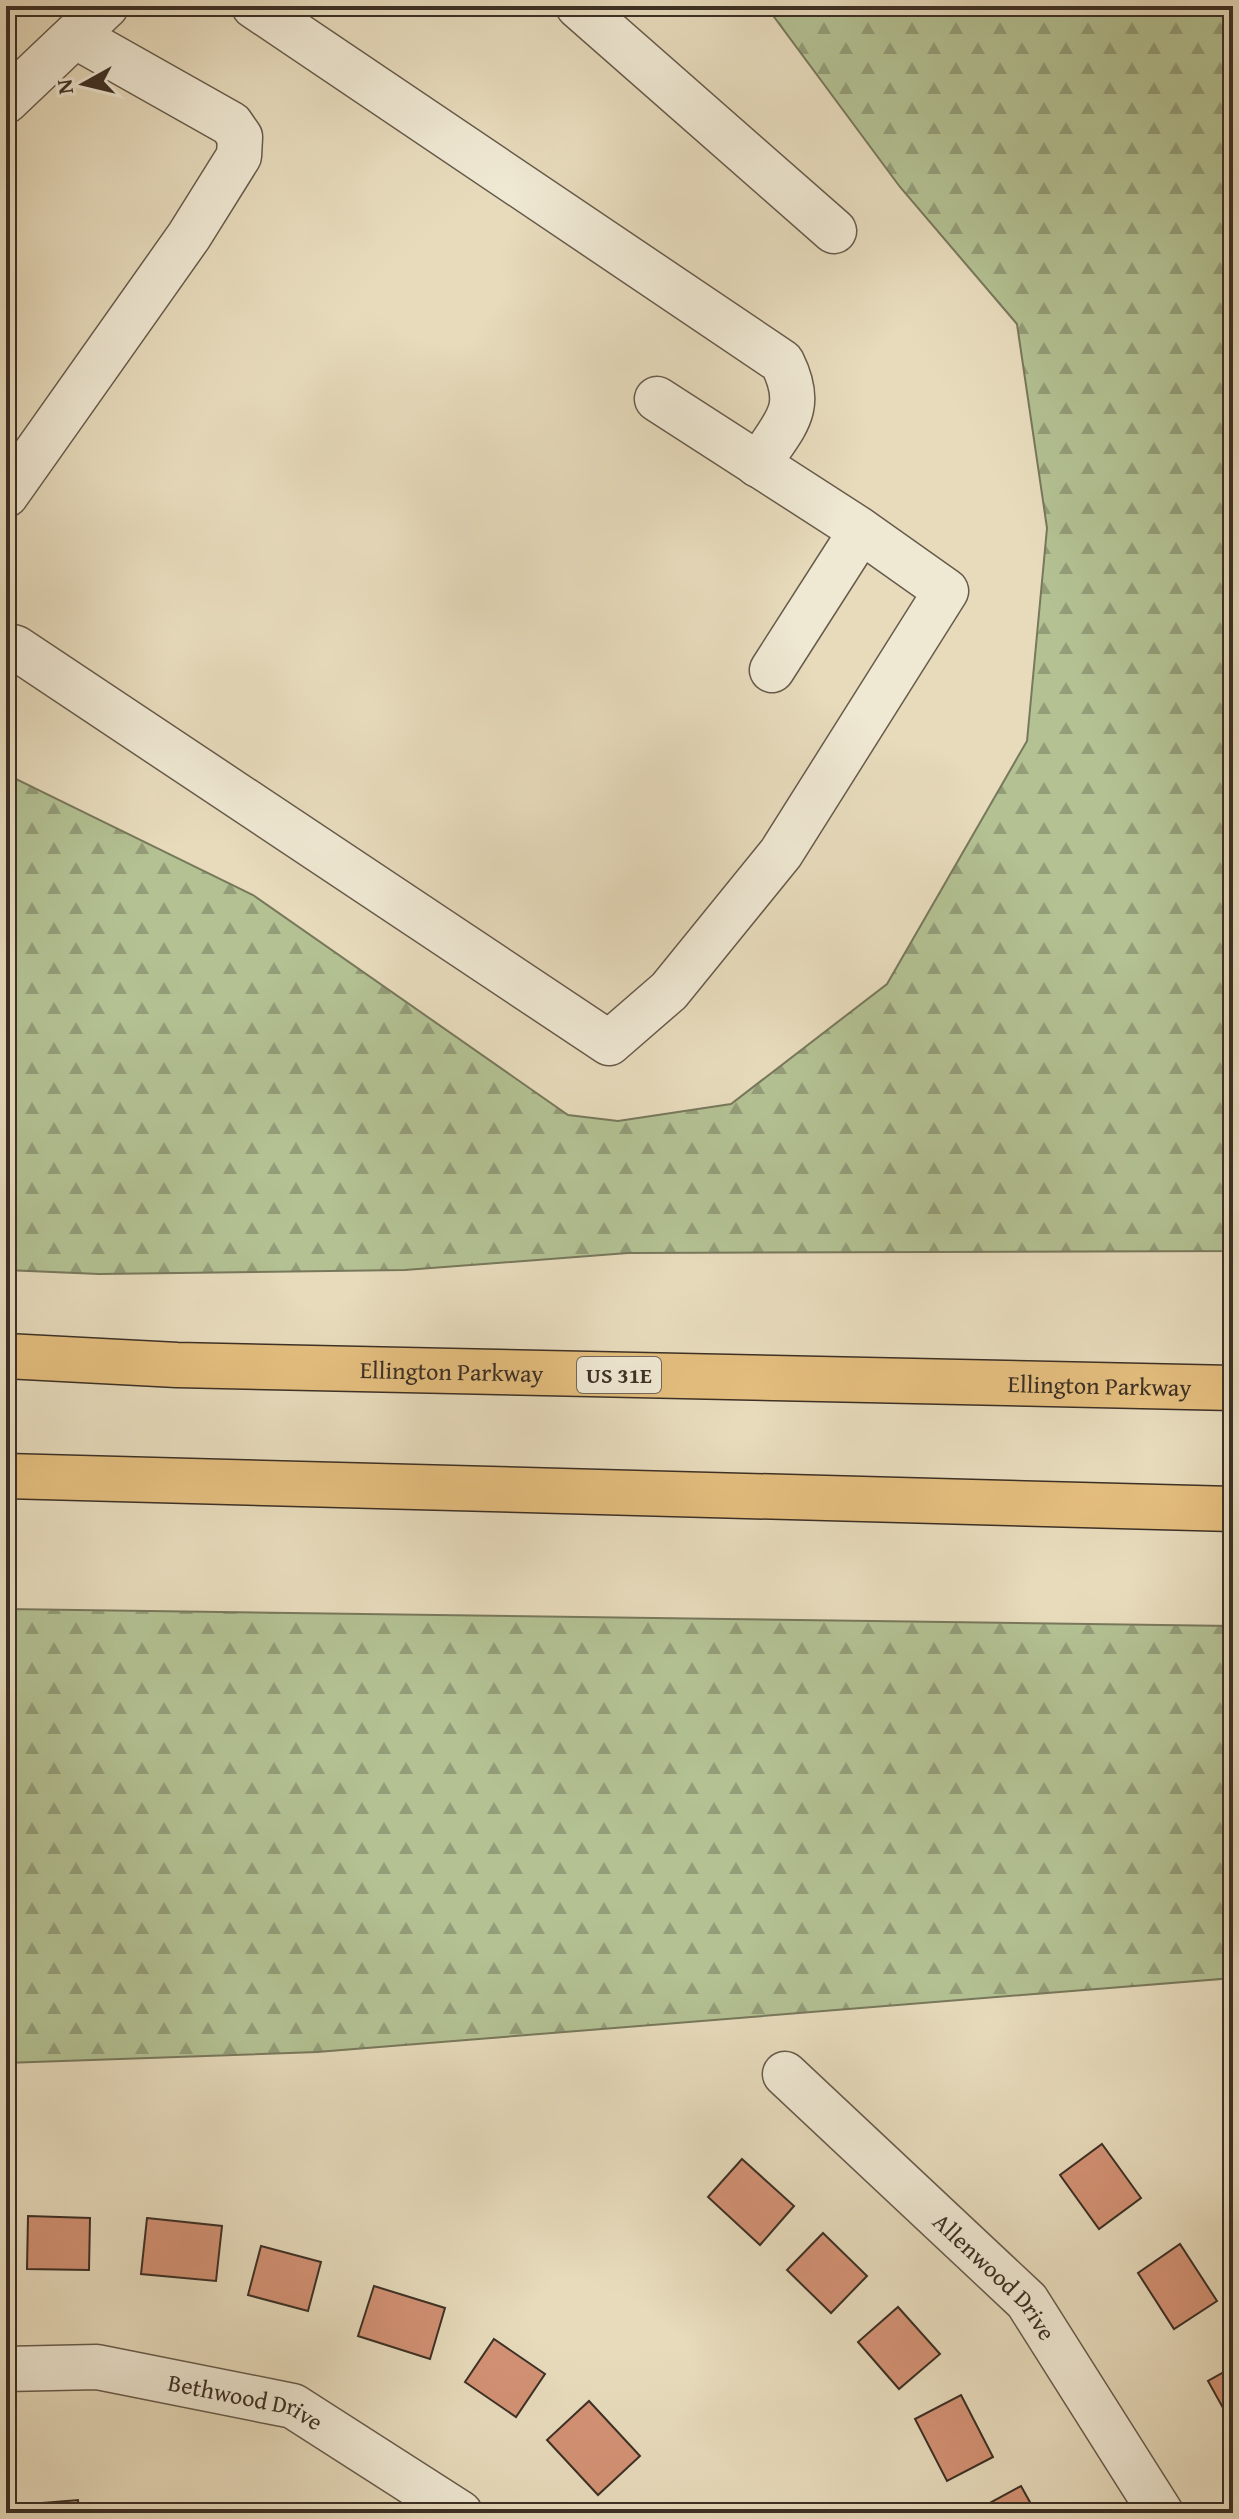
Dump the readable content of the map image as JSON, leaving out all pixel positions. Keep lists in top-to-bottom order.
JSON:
{
  "streets": {
    "highway": ["Ellington Parkway", "US 31E"],
    "street": ["Allenwood Drive", "Bethwood Drive"]
  },
  "north": "left"
}
